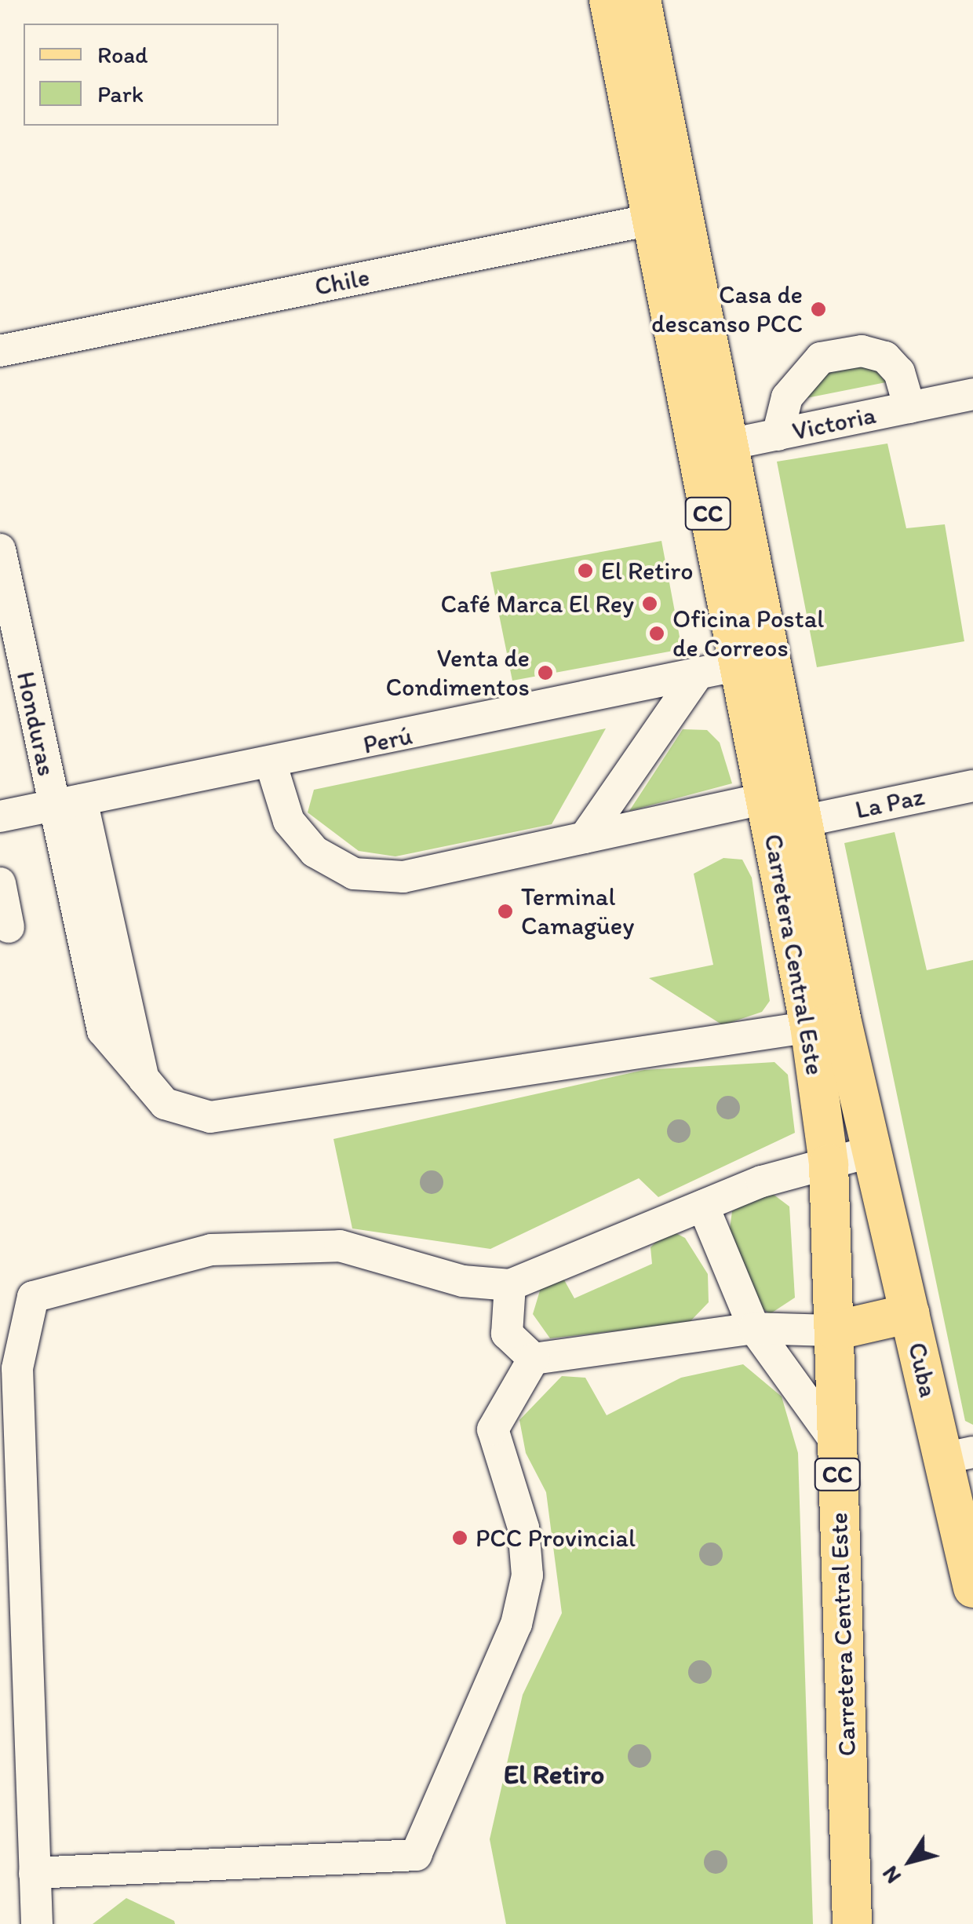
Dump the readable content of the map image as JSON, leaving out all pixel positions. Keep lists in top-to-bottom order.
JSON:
{
  "streets": {
    "main road": ["CC", "Carretera Central Este", "Cuba"],
    "street": [
      "Chile",
      "Victoria",
      "Honduras",
      "Perú",
      "La Paz"
    ]
  },
  "crossings": [
    ["Chile", "Carretera Central Este"],
    ["Victoria", "Carretera Central Este"],
    ["Honduras", "Perú"],
    ["Honduras", "Carretera Central Este"],
    ["Perú", "Carretera Central Este"],
    ["La Paz", "Carretera Central Este"],
    ["Carretera Central Este", "Cuba"]
  ],
  "districts": ["El Retiro"],
  "places": [
    "Casa de descanso PCC",
    "El Retiro",
    "Café Marca El Rey",
    "Oficina Postal de Correos",
    "Venta de Condimentos",
    "Terminal Camagüey",
    "PCC Provincial"
  ],
  "legend": ["Road", "Park"],
  "north": "bottom left"
}
